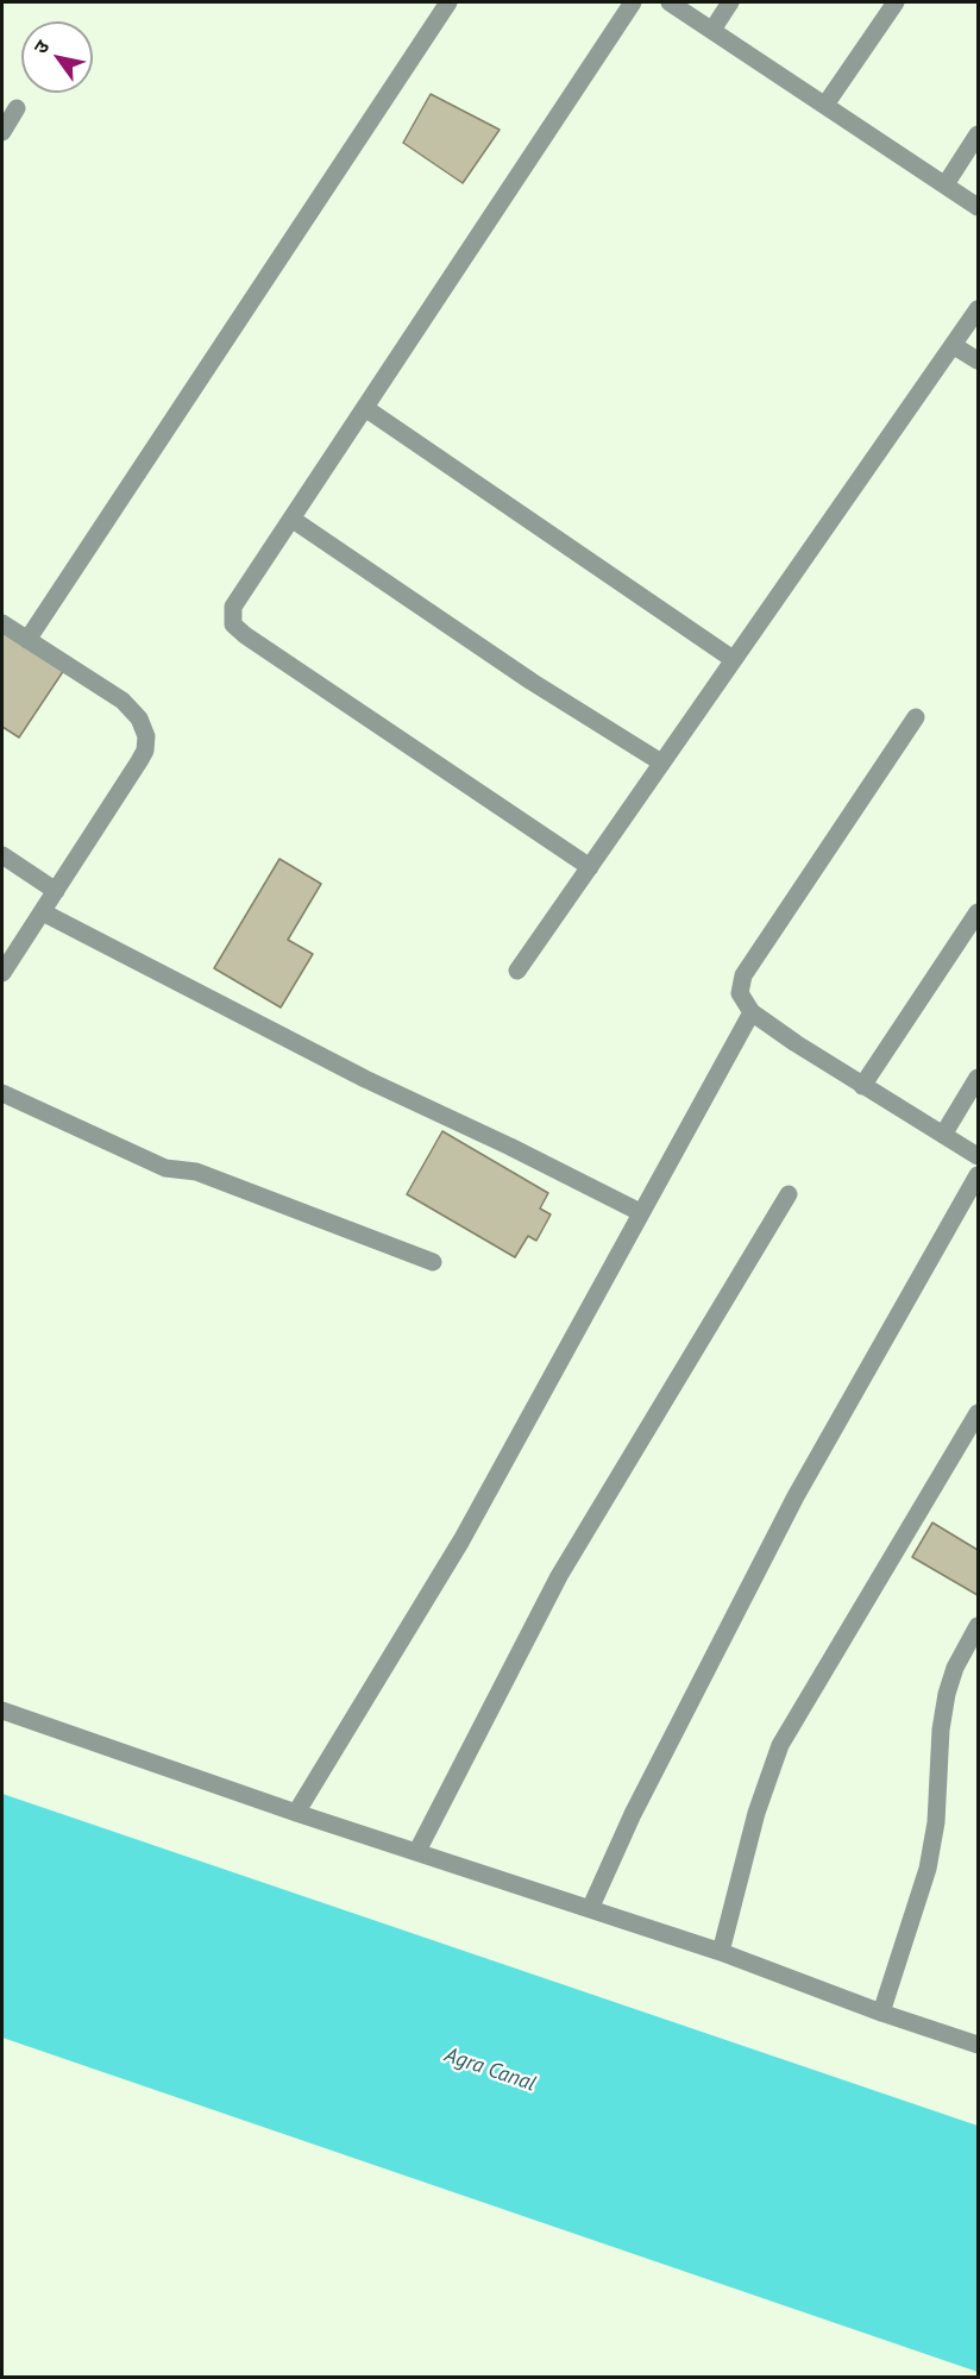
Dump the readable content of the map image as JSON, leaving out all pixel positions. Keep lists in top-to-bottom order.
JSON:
{
  "water": ["Agra Canal"],
  "north": "top left"
}
